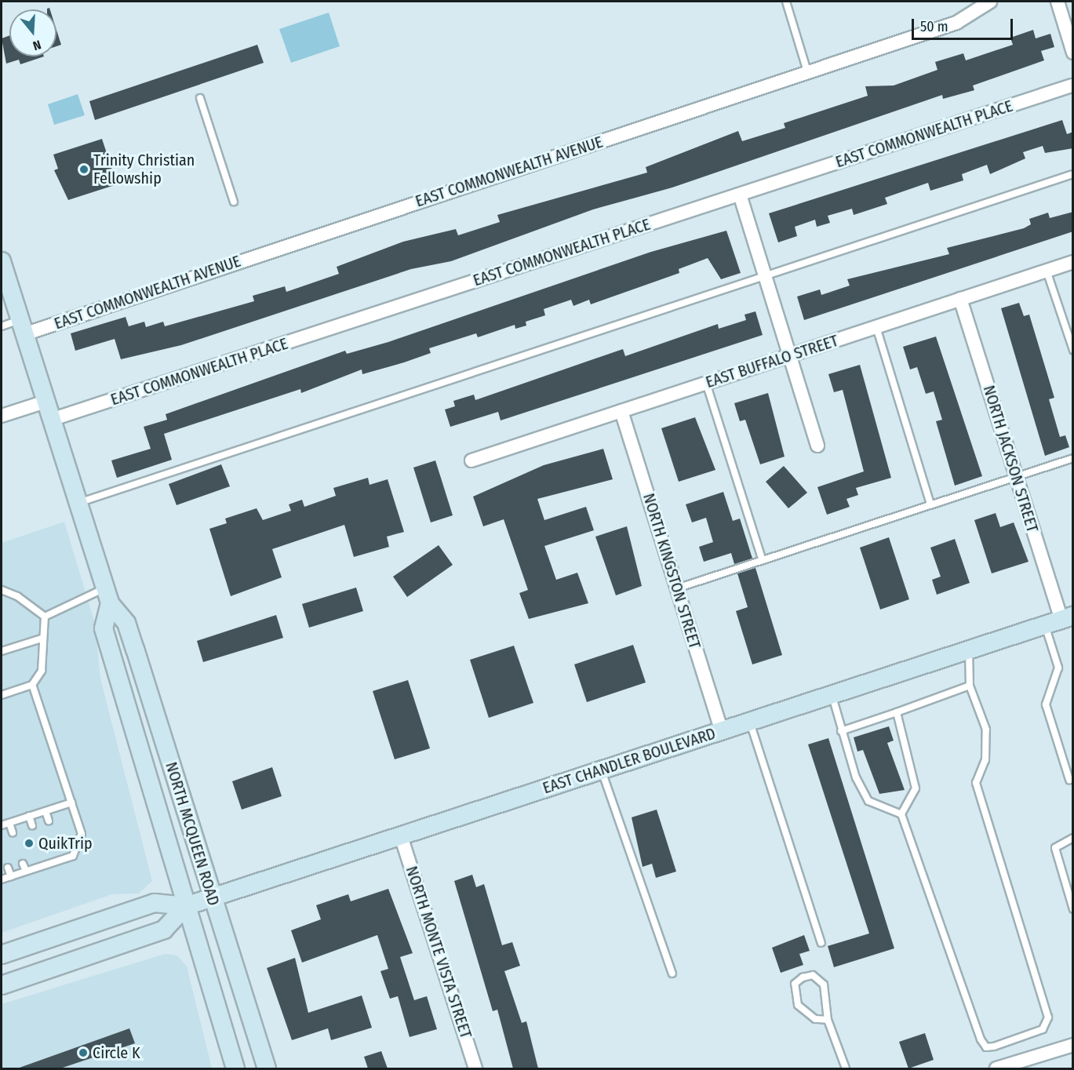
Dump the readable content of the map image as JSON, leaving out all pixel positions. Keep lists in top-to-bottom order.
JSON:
{
  "streets": {
    "main road": ["EAST CHANDLER BOULEVARD", "NORTH MCQUEEN ROAD"],
    "street": [
      "EAST COMMONWEALTH PLACE",
      "EAST COMMONWEALTH AVENUE",
      "EAST BUFFALO STREET",
      "NORTH JACKSON STREET",
      "NORTH KINGSTON STREET",
      "NORTH MONTE VISTA STREET"
    ]
  },
  "crossings": [
    ["EAST COMMONWEALTH PLACE", "NORTH MCQUEEN ROAD"],
    ["EAST COMMONWEALTH AVENUE", "NORTH MCQUEEN ROAD"],
    ["EAST BUFFALO STREET", "NORTH JACKSON STREET"],
    ["EAST BUFFALO STREET", "NORTH KINGSTON STREET"],
    ["NORTH JACKSON STREET", "EAST CHANDLER BOULEVARD"],
    ["NORTH KINGSTON STREET", "EAST CHANDLER BOULEVARD"],
    ["EAST CHANDLER BOULEVARD", "NORTH MCQUEEN ROAD"],
    ["EAST CHANDLER BOULEVARD", "NORTH MONTE VISTA STREET"]
  ],
  "places": ["Trinity Christian Fellowship", "QuikTrip", "Circle K"],
  "scale_bar": "50 m",
  "north": "bottom"
}
